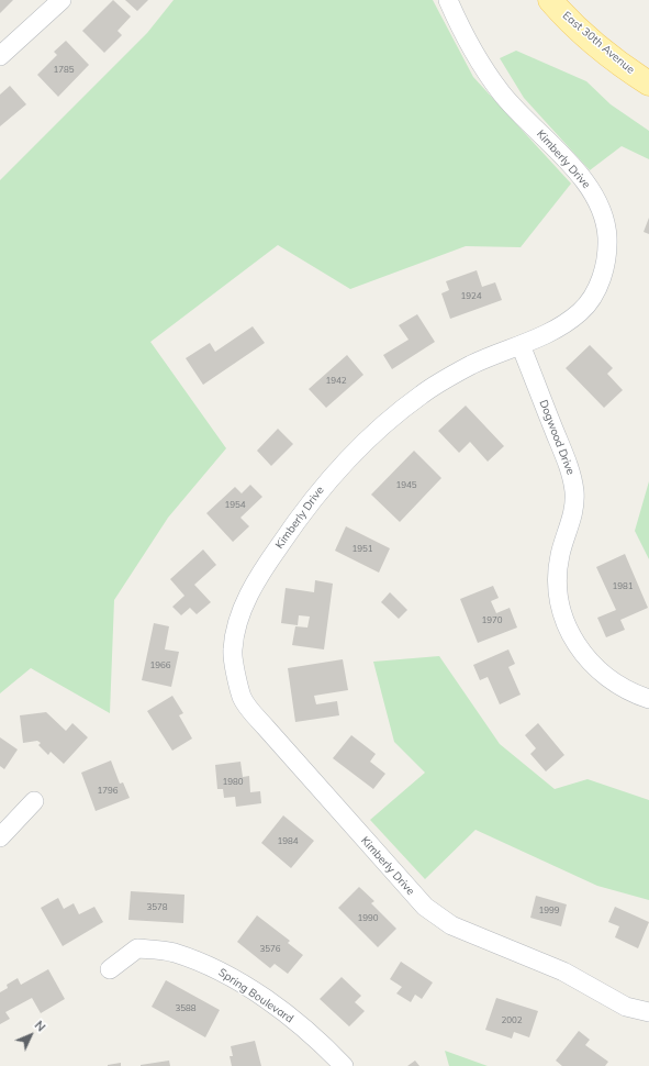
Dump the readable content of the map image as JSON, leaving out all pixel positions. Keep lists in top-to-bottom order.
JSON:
{
  "streets": {
    "main road": ["East 30th Avenue"],
    "street": ["Kimberly Drive", "Dogwood Drive", "Spring Boulevard"]
  },
  "crossings": [
    ["Kimberly Drive", "Dogwood Drive"]
  ],
  "house_numbers": [
    "1785",
    "1924",
    "1942",
    "1945",
    "1954",
    "1951",
    "1981",
    "1970",
    "1966",
    "1980",
    "1796",
    "1984",
    "3578",
    "1999",
    "1990",
    "3576",
    "3588",
    "2002"
  ],
  "north": "top right"
}
